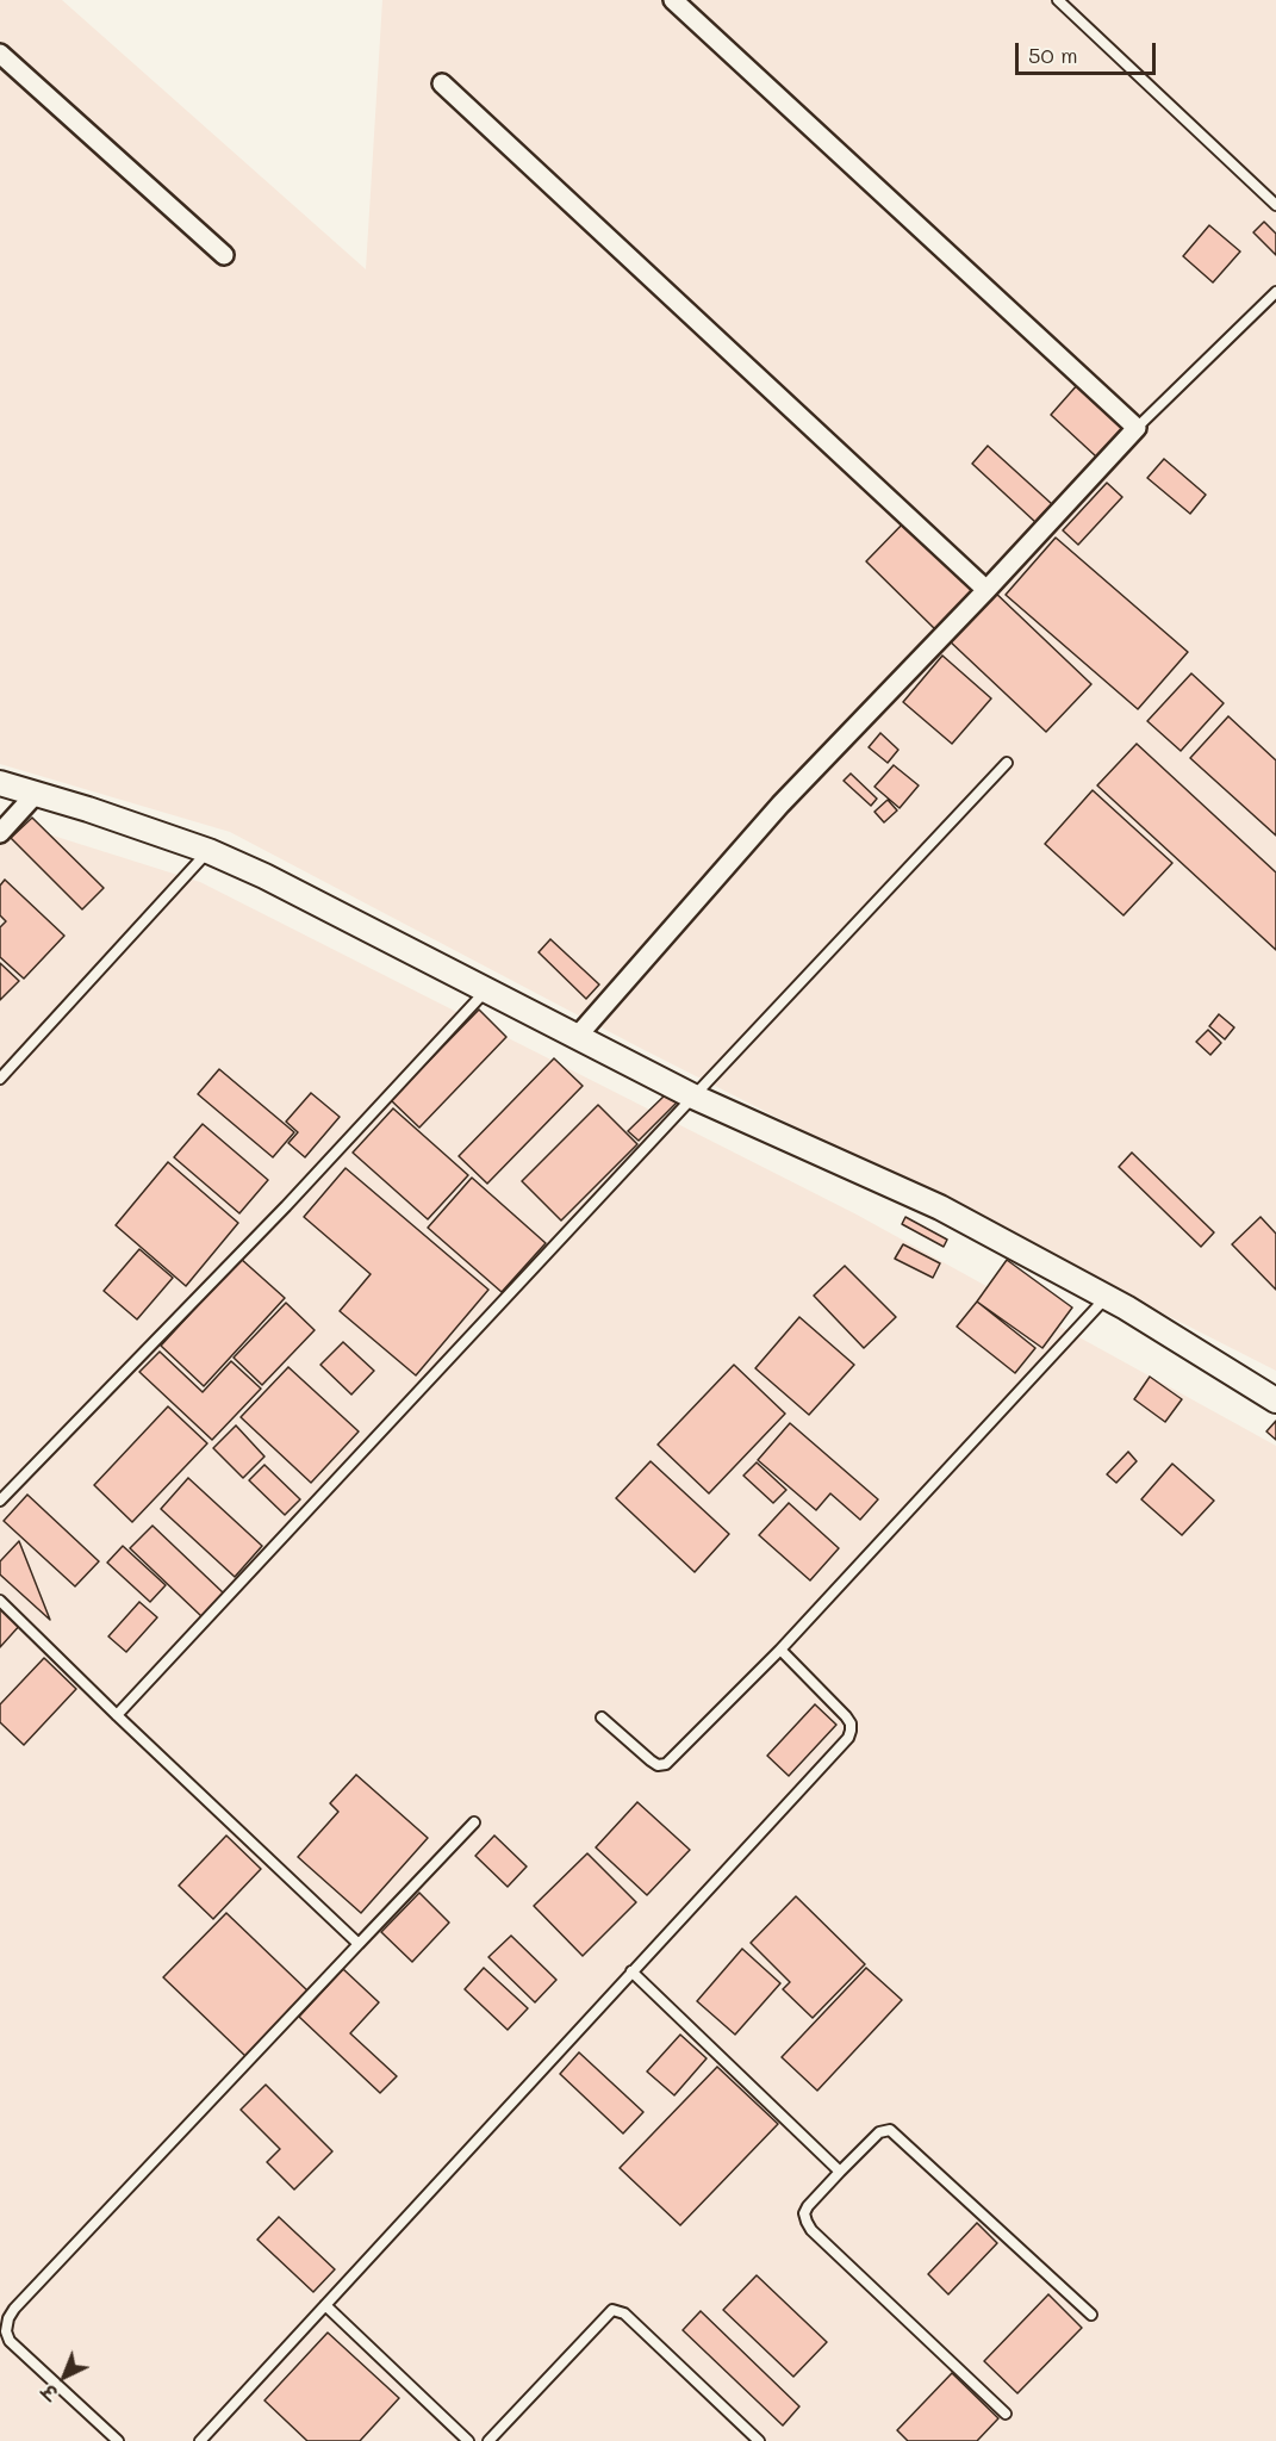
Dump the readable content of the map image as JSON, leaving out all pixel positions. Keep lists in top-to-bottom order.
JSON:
{
  "scale_bar": "50 m",
  "north": "bottom left"
}
